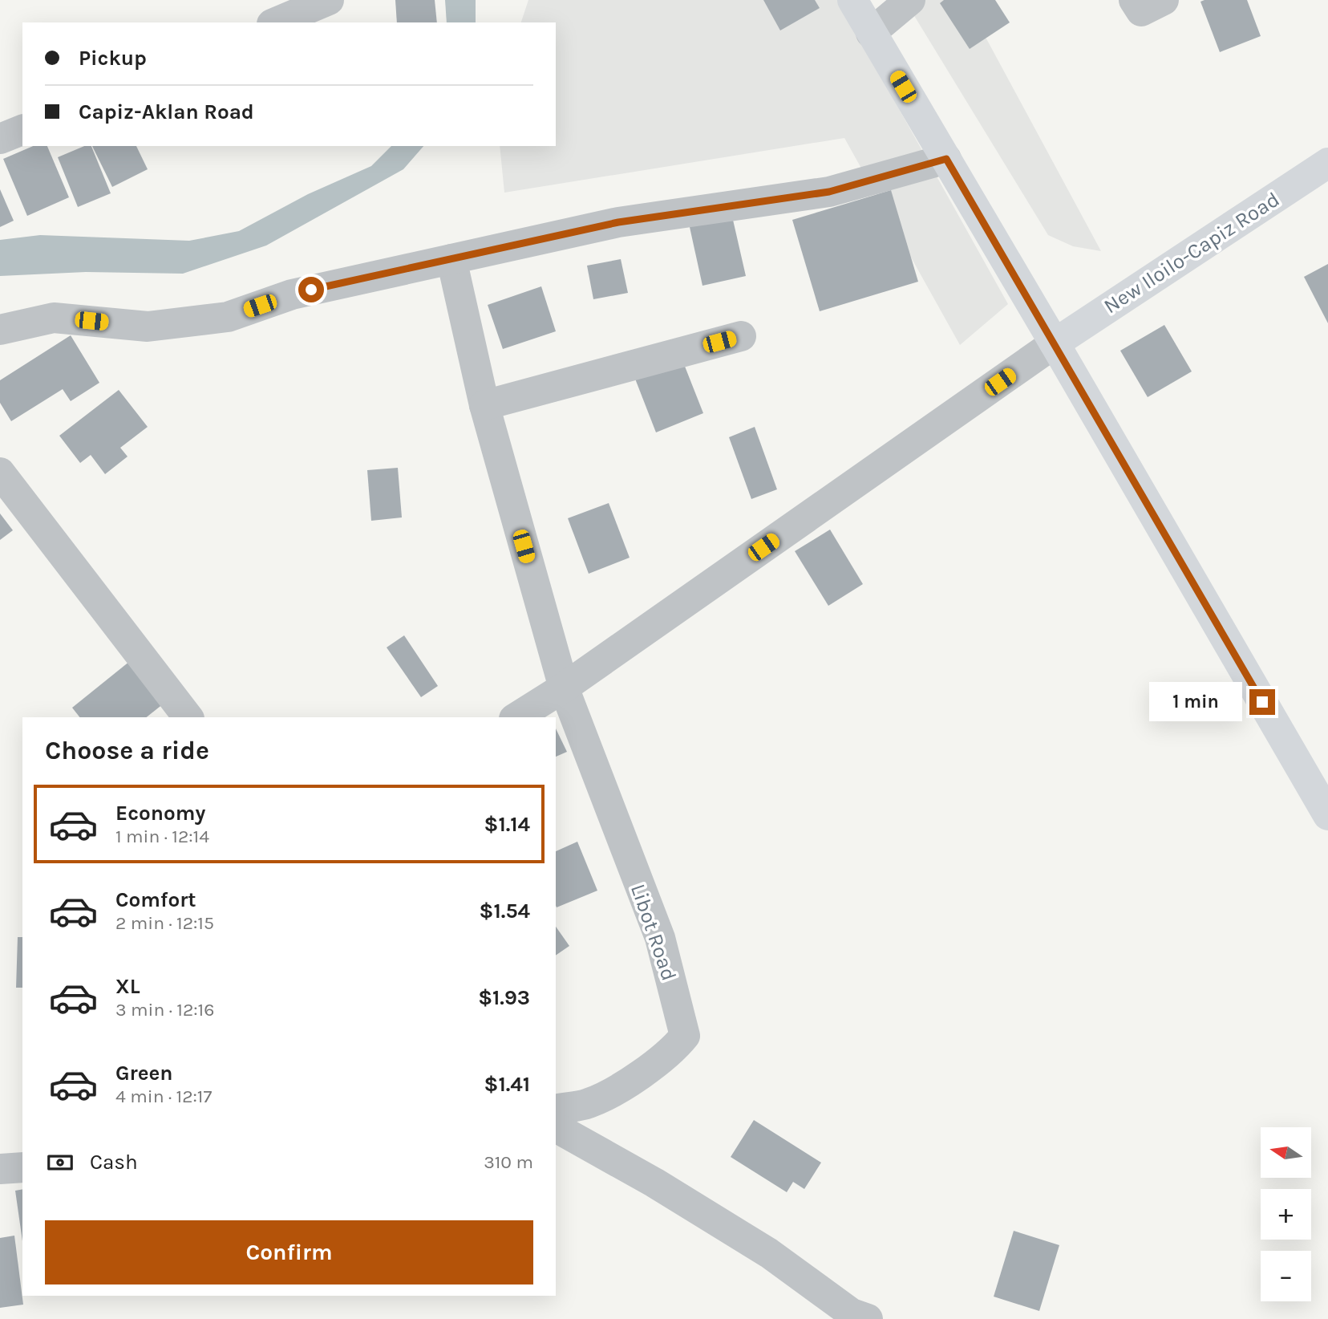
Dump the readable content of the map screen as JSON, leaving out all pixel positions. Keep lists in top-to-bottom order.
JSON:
{
  "streets": {
    "main road": ["New Iloilo-Capiz Road"],
    "street": ["Libot Road"]
  },
  "north": "left",
  "page": {
    "banner": ["Pickup", "Capiz-Aklan Road"],
    "bubble": "1 min",
    "heading": "Choose a ride",
    "list": [
      {
        "name": "Economy",
        "note": "1 min · 12:14",
        "value": "$1.14"
      },
      {
        "name": "Comfort",
        "note": "2 min · 12:15",
        "value": "$1.54"
      },
      {
        "name": "XL",
        "note": "3 min · 12:16",
        "value": "$1.93"
      },
      {
        "name": "Green",
        "note": "4 min · 12:17",
        "value": "$1.41"
      }
    ],
    "map_buttons": ["+", "−"],
    "pay": ["Cash", "310 m"],
    "buttons": "Confirm"
  }
}
